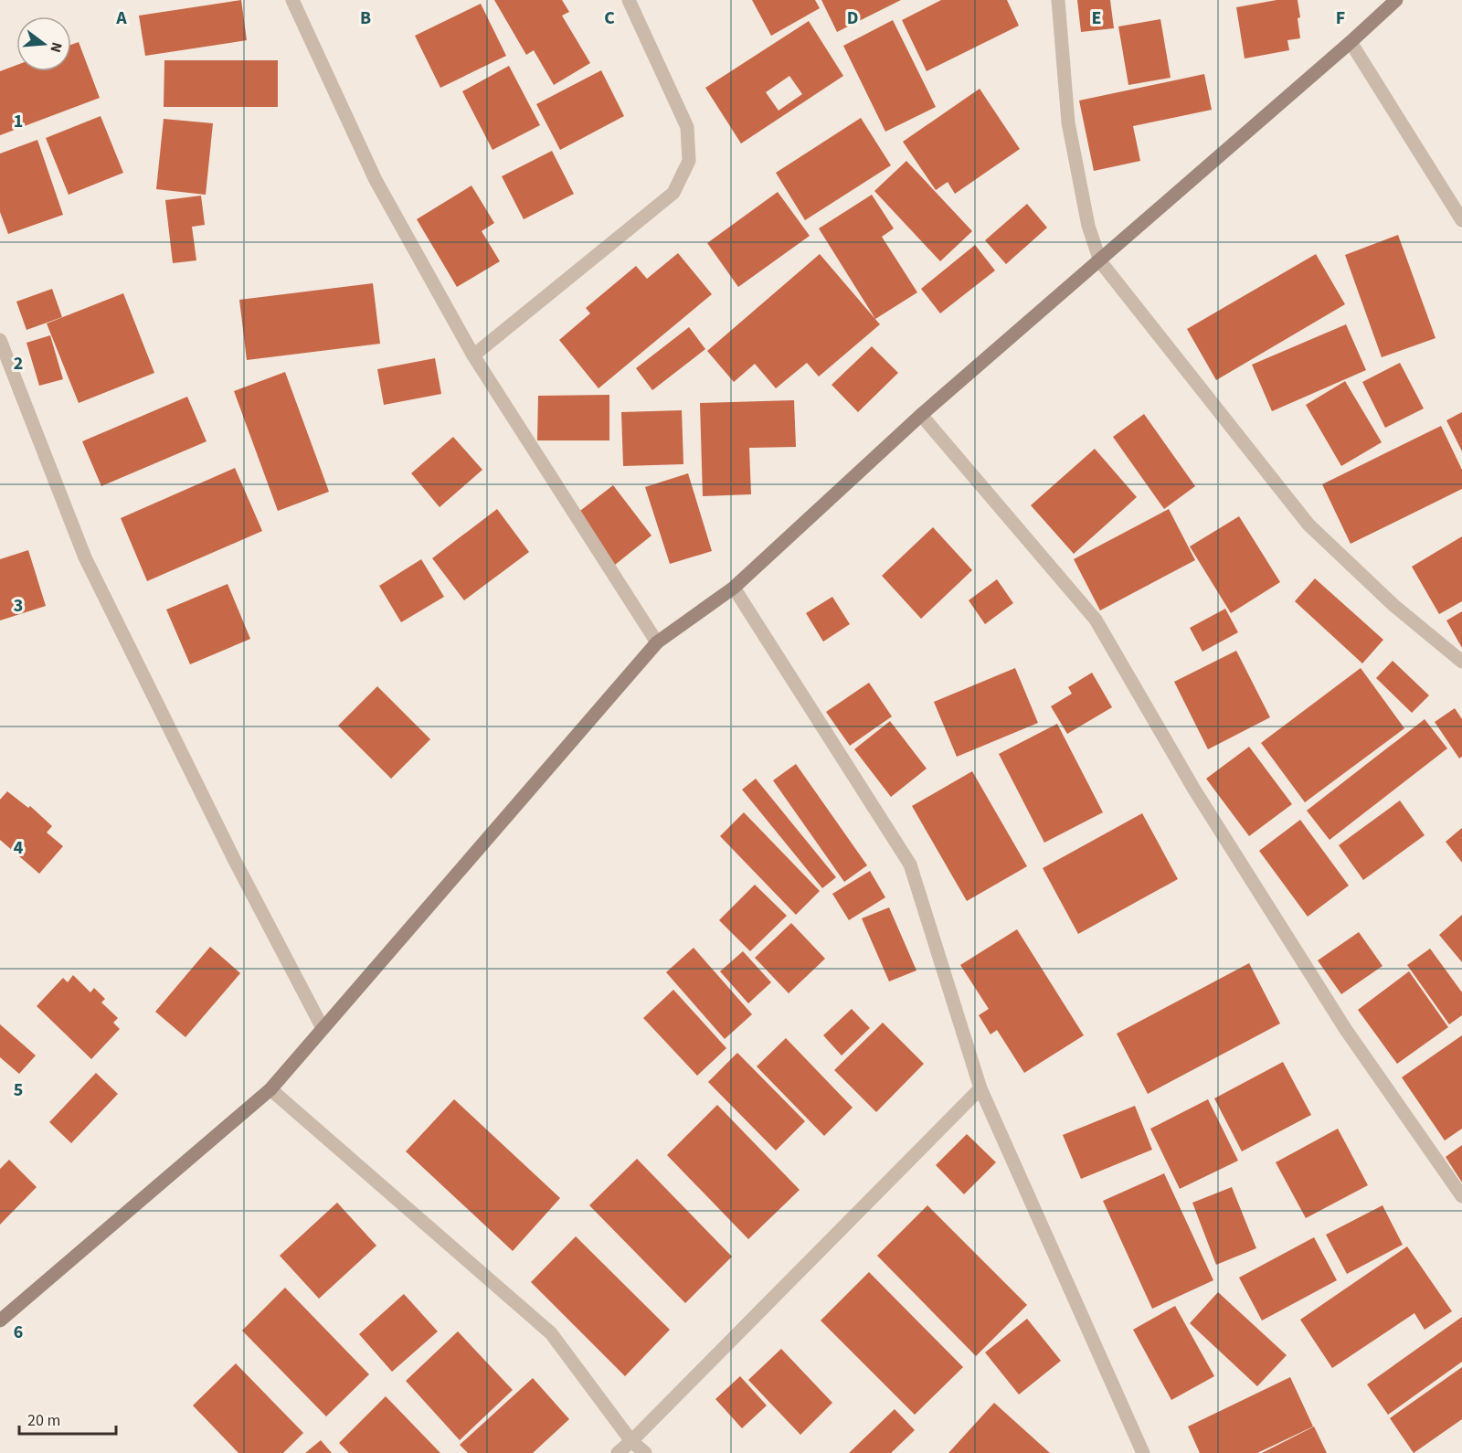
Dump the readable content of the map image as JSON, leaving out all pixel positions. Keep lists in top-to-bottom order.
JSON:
{
  "scale_bar": "20 m",
  "north": "right",
  "grid": {
    "columns": [
      "A",
      "B",
      "C",
      "D",
      "E",
      "F"
    ],
    "rows": [
      "1",
      "2",
      "3",
      "4",
      "5",
      "6"
    ]
  }
}
